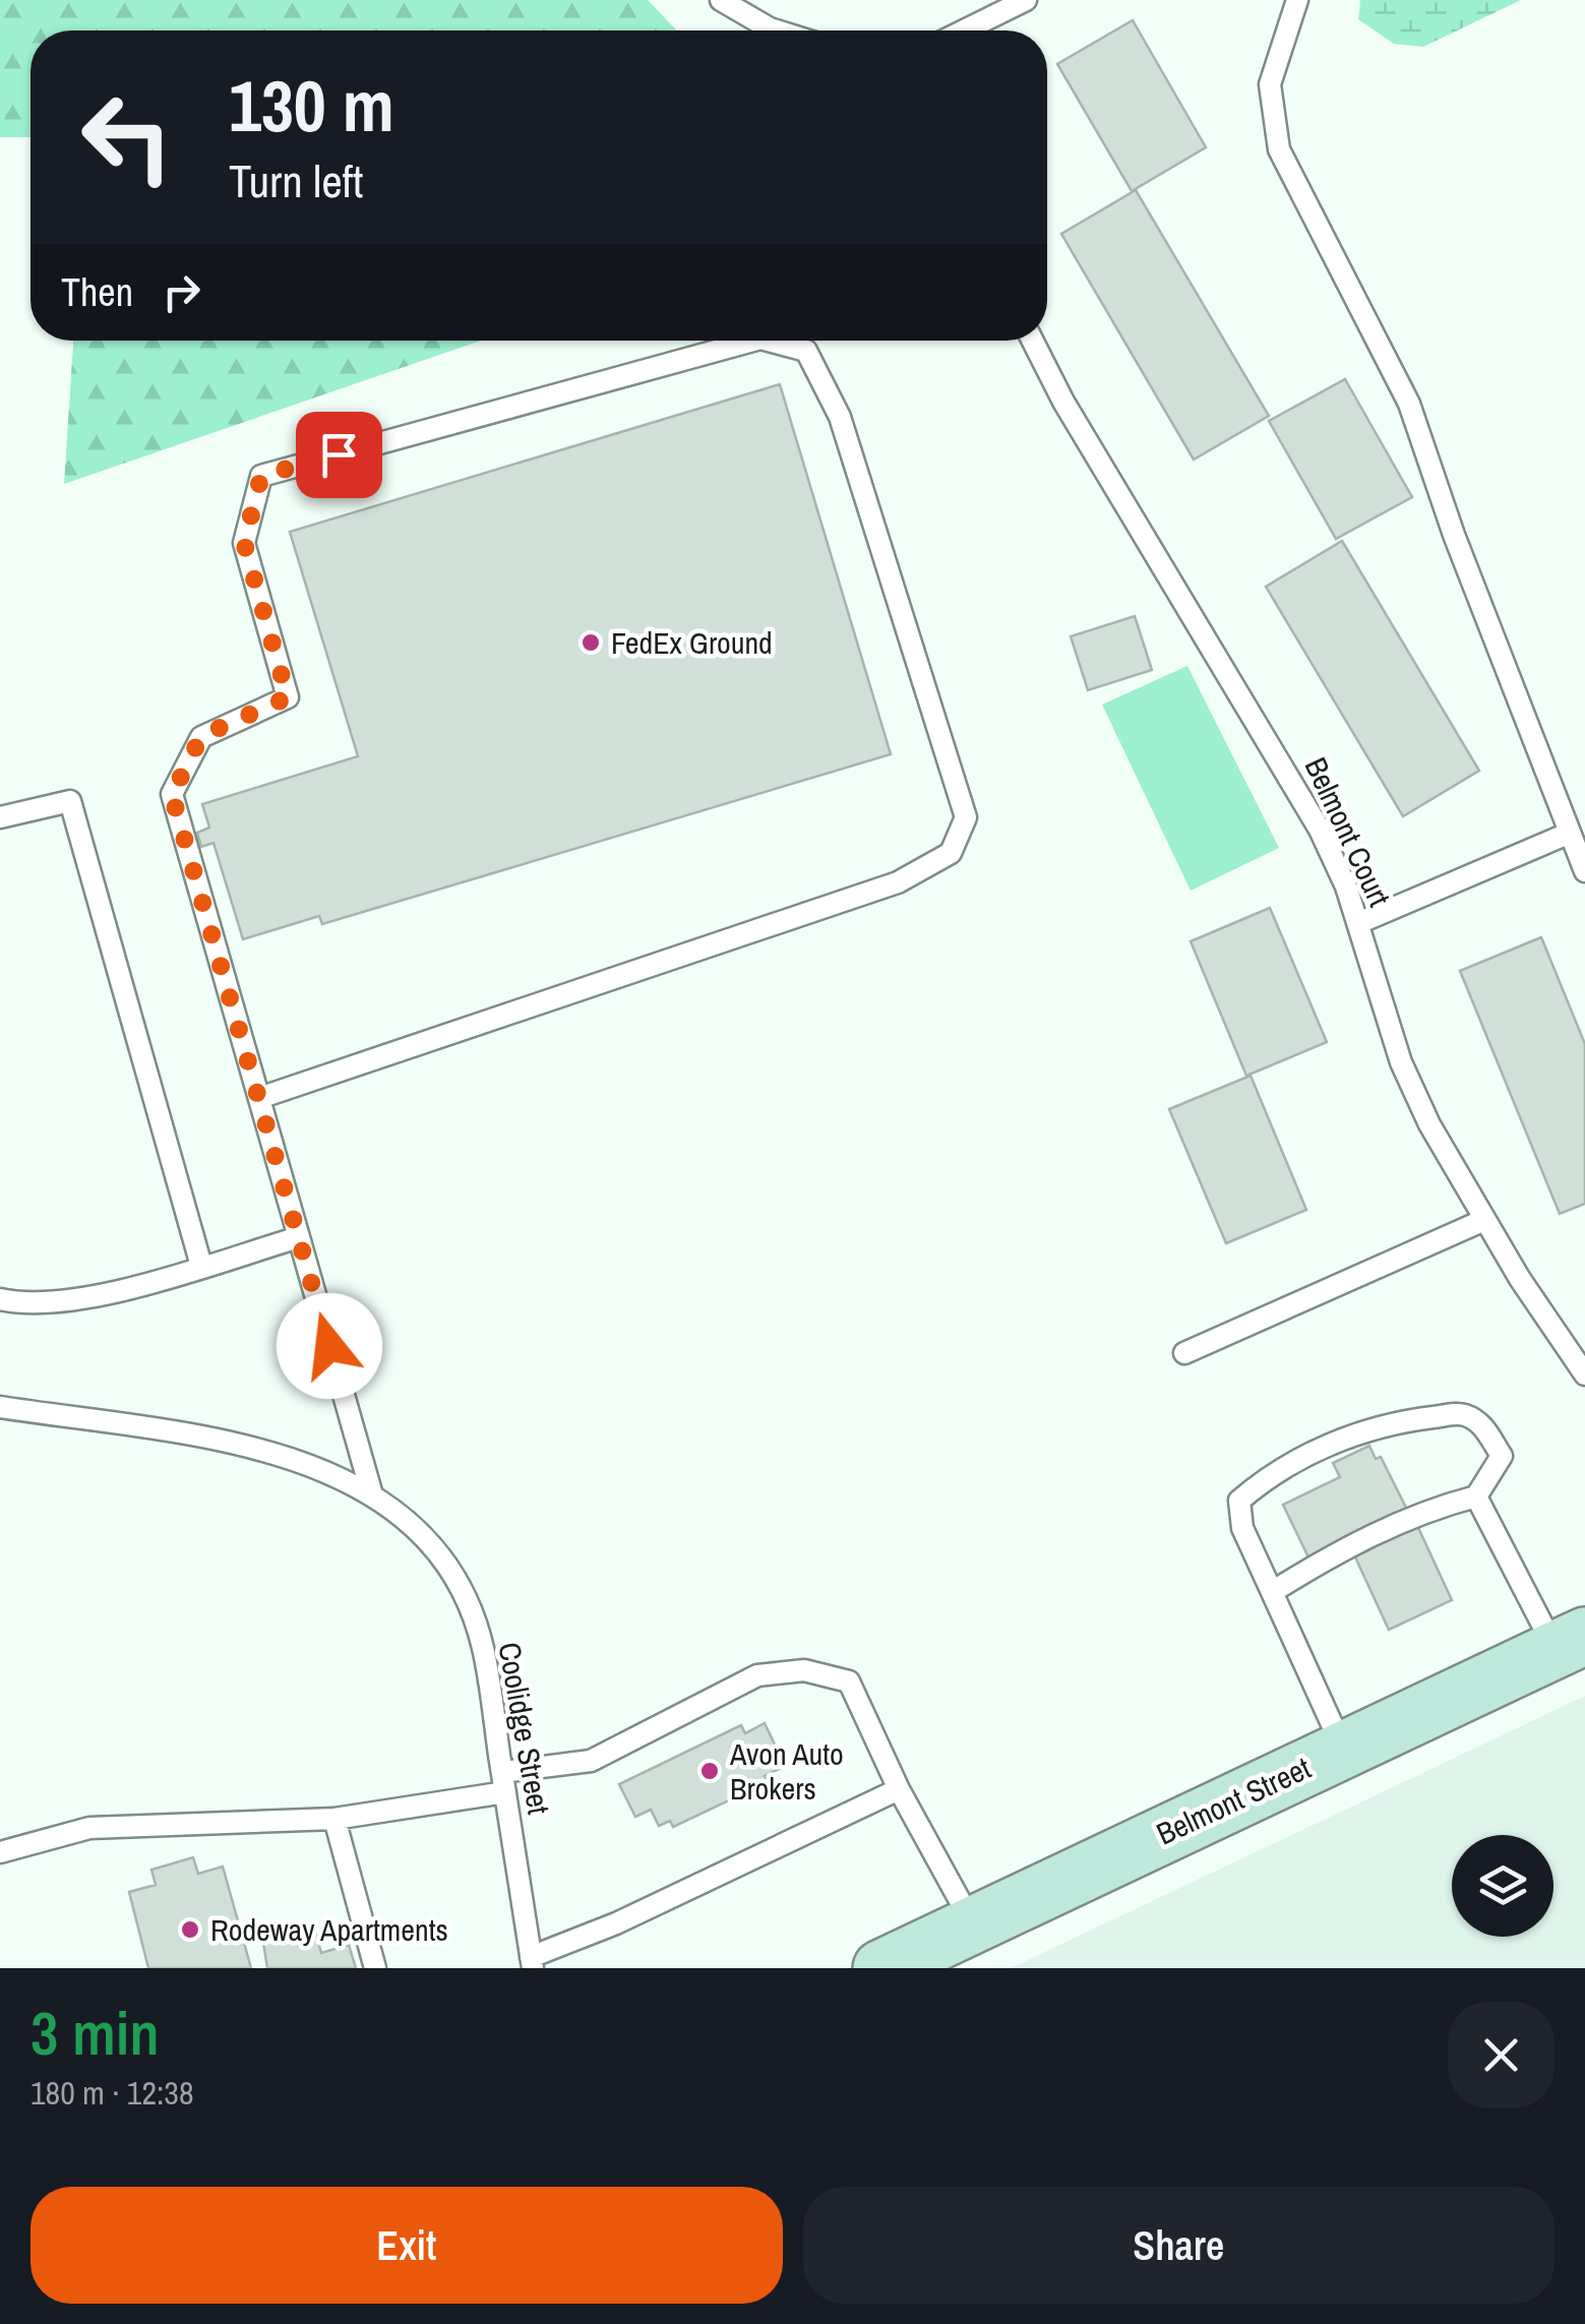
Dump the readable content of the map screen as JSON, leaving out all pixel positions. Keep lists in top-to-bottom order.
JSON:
{
  "streets": {
    "main road": ["Belmont Street"],
    "lane": ["Belmont Court", "Coolidge Street"]
  },
  "places": ["FedEx Ground", "Avon Auto Brokers", "Rodeway Apartments"],
  "page": {
    "turn": ["130 m", "Turn left"],
    "then": "Then",
    "heading": ["3 min", "180 m · 12:38"],
    "buttons": ["Exit", "Share"]
  }
}
